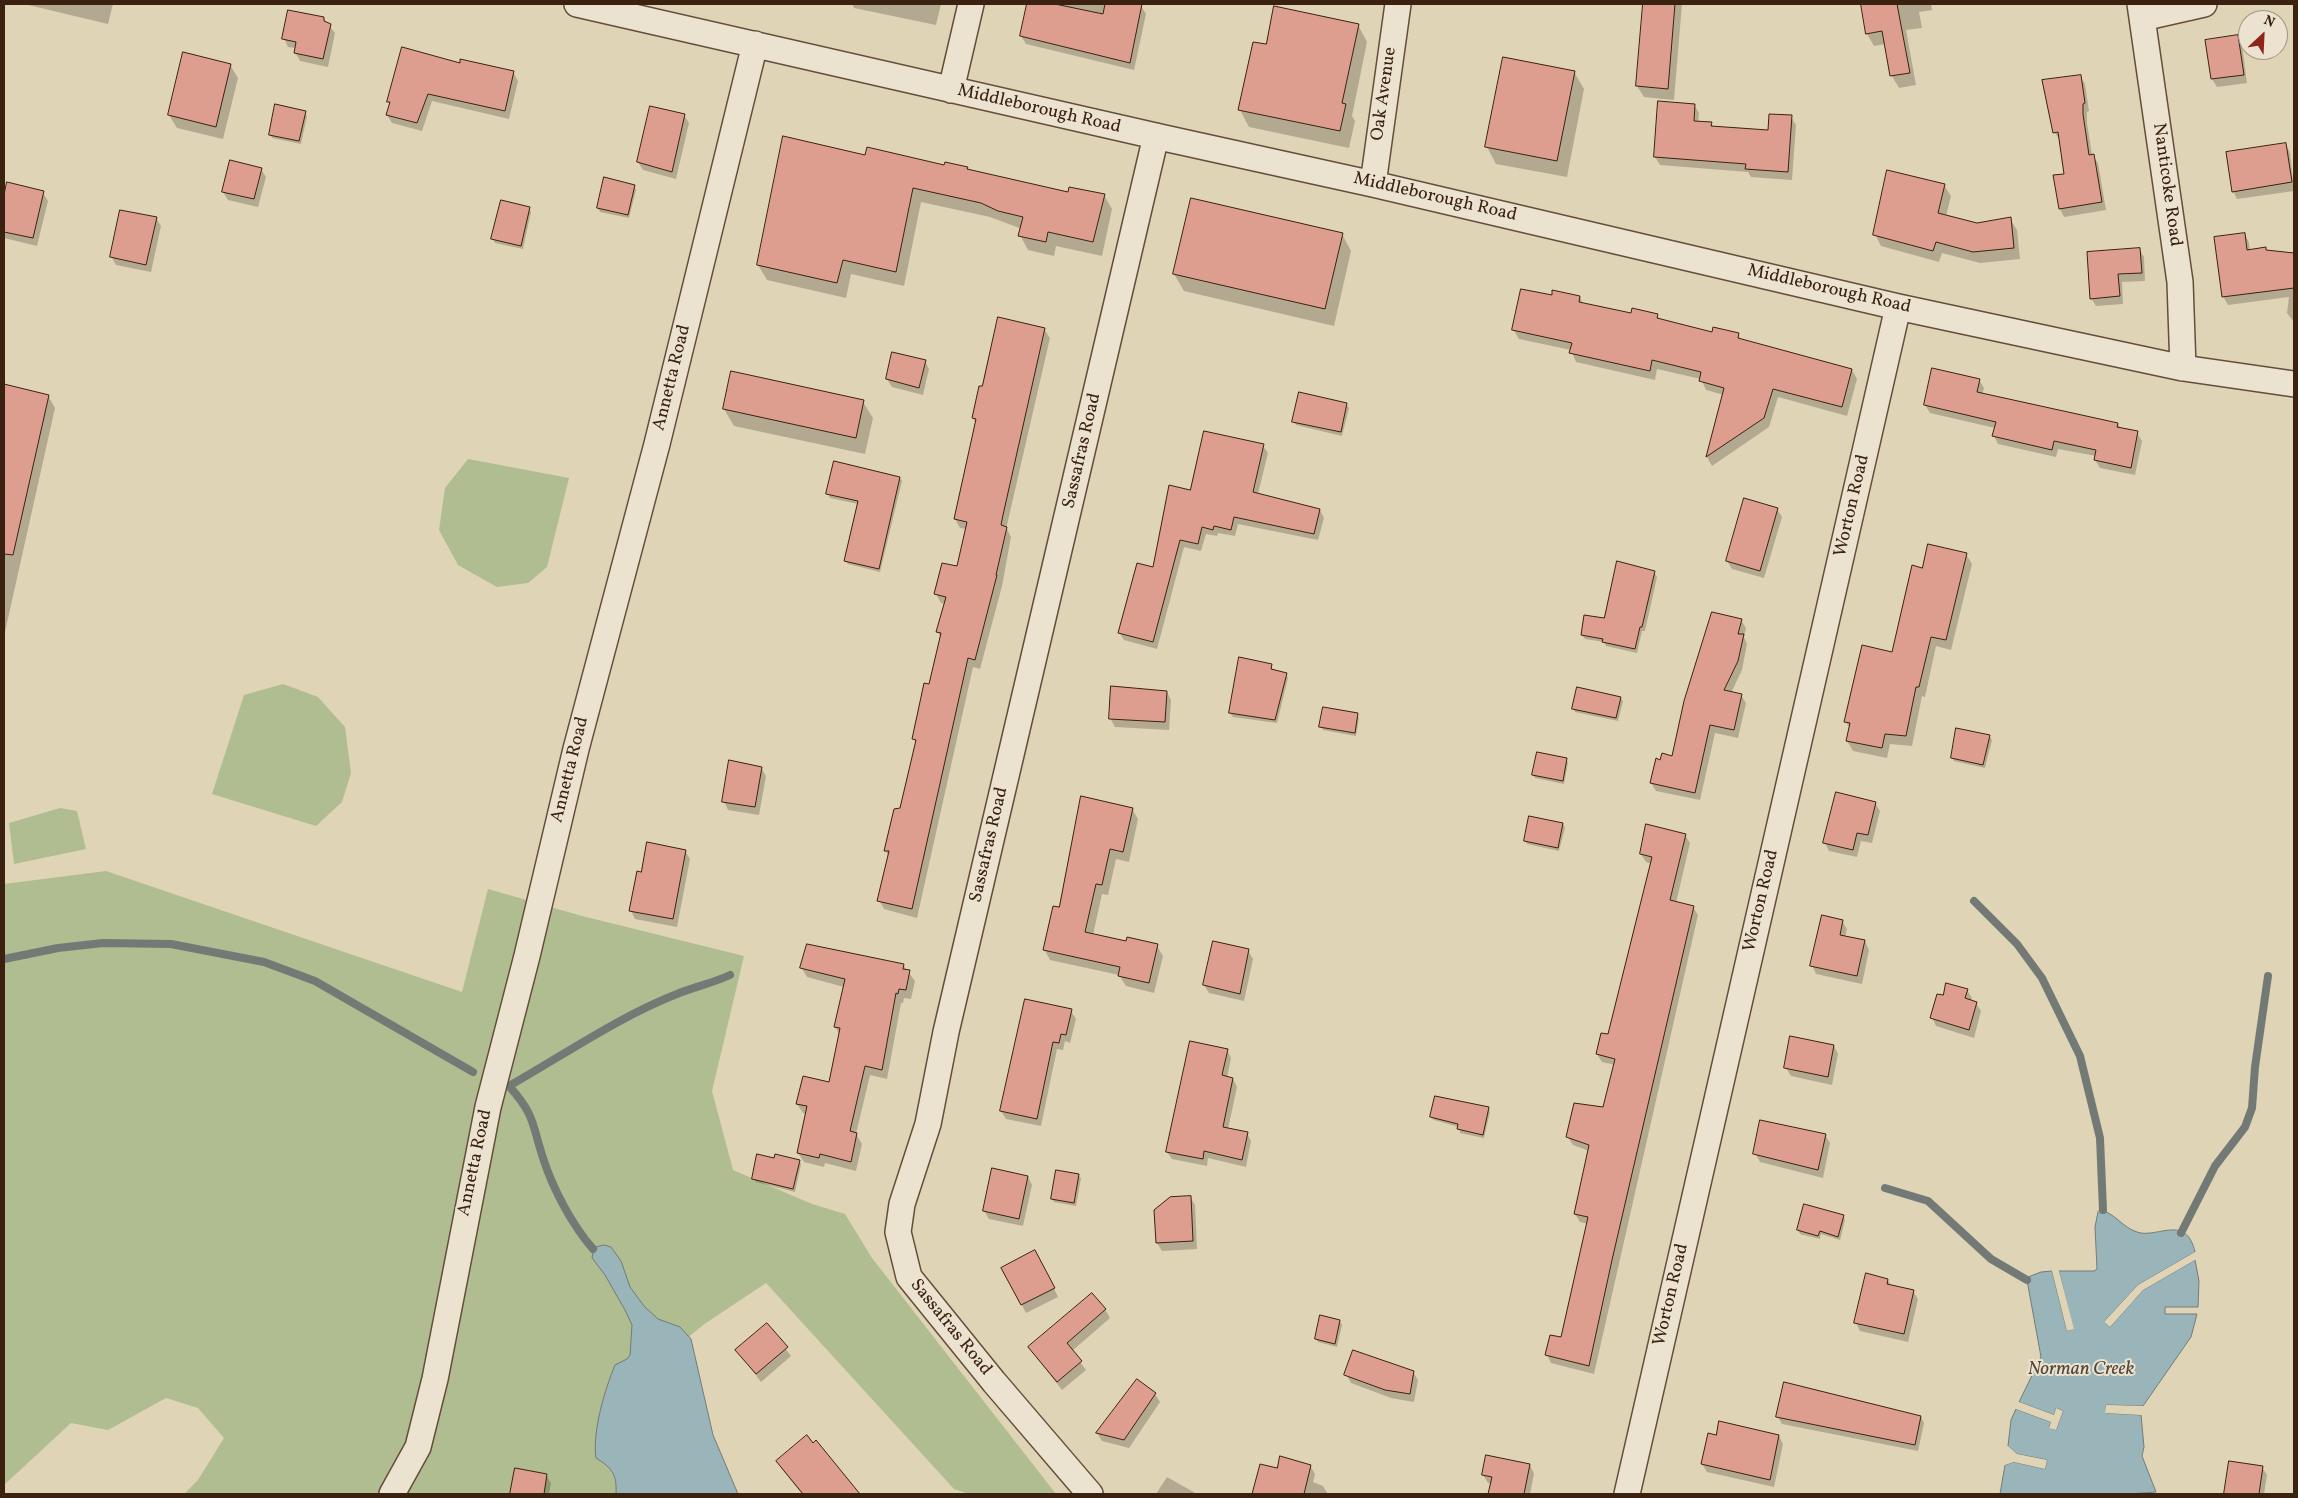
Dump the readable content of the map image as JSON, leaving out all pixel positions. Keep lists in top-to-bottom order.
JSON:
{
  "streets": {
    "street": [
      "Oak Avenue",
      "Middleborough Road",
      "Nanticoke Road",
      "Annetta Road",
      "Sassafras Road",
      "Worton Road"
    ]
  },
  "crossings": [
    ["Oak Avenue", "Middleborough Road"],
    ["Middleborough Road", "Nanticoke Road"],
    ["Middleborough Road", "Annetta Road"],
    ["Middleborough Road", "Sassafras Road"],
    ["Middleborough Road", "Worton Road"]
  ],
  "water": ["Norman Creek"],
  "north": "top right"
}
